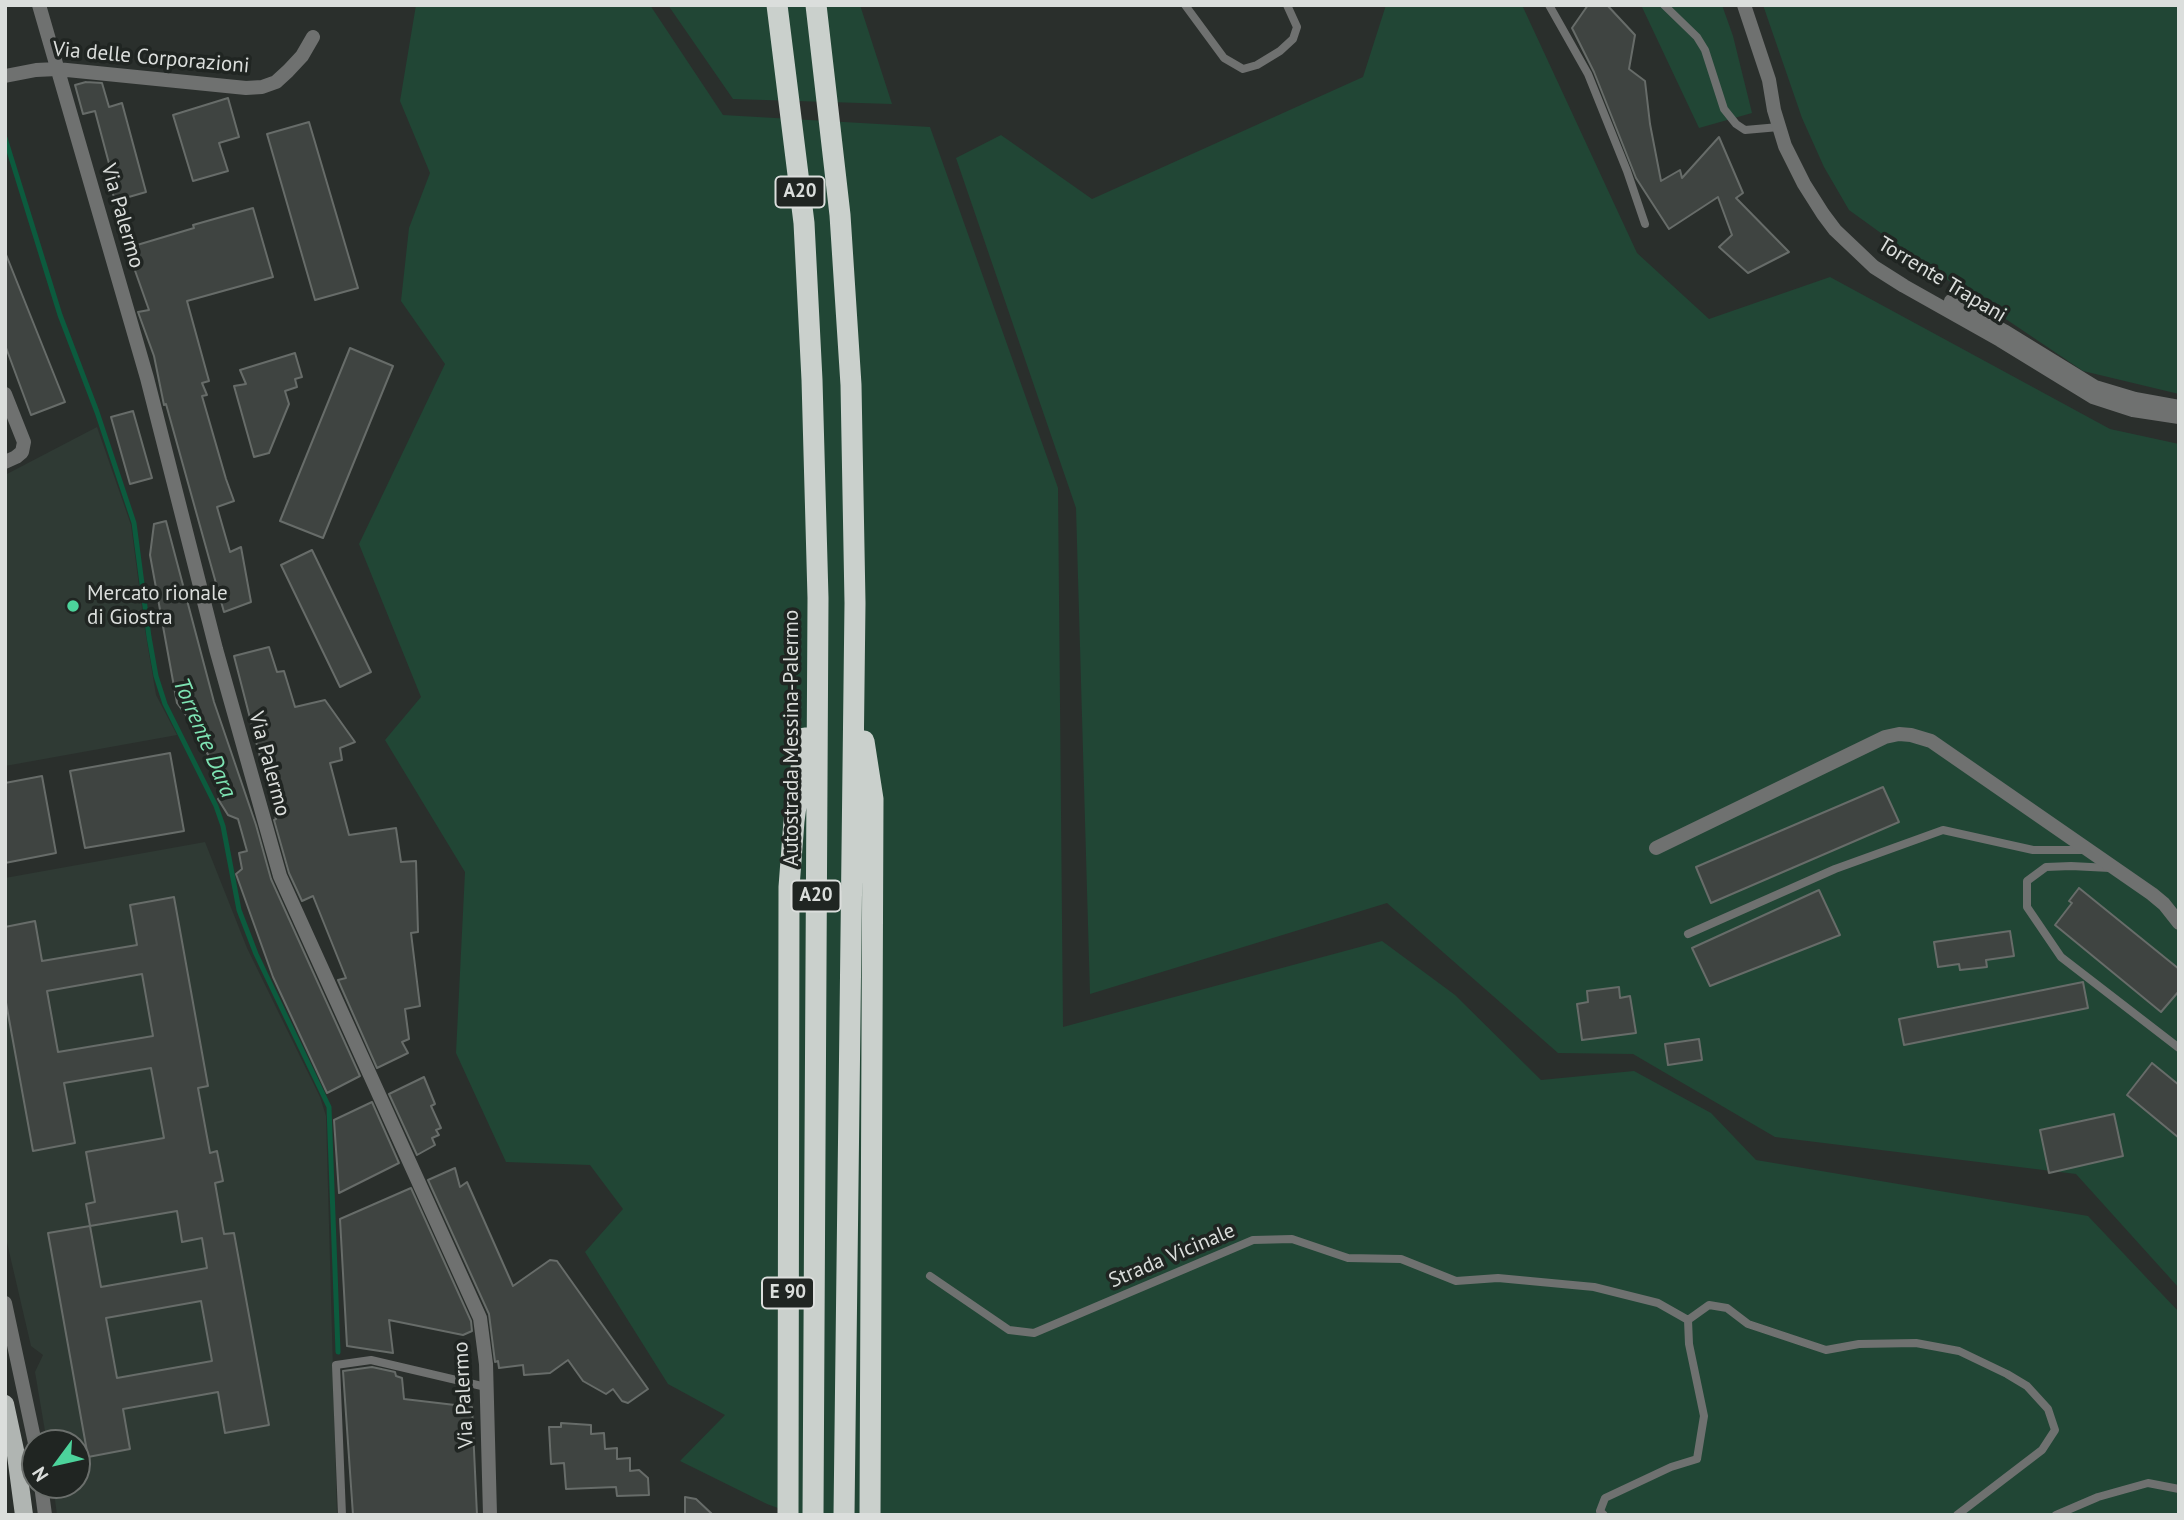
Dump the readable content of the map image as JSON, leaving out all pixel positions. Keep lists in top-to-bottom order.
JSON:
{
  "streets": {
    "highway": ["A20", "Autostrada Messina-Palermo", "E 90"],
    "street": ["Via delle Corporazioni", "Via Palermo", "Torrente Trapani"],
    "lane": ["Strada Vicinale"]
  },
  "crossings": [
    ["Via delle Corporazioni", "Via Palermo"],
    ["Autostrada Messina-Palermo", "E 90"]
  ],
  "water": ["Torrente Dara"],
  "places": ["Mercato rionale di Giostra"],
  "north": "bottom left"
}
